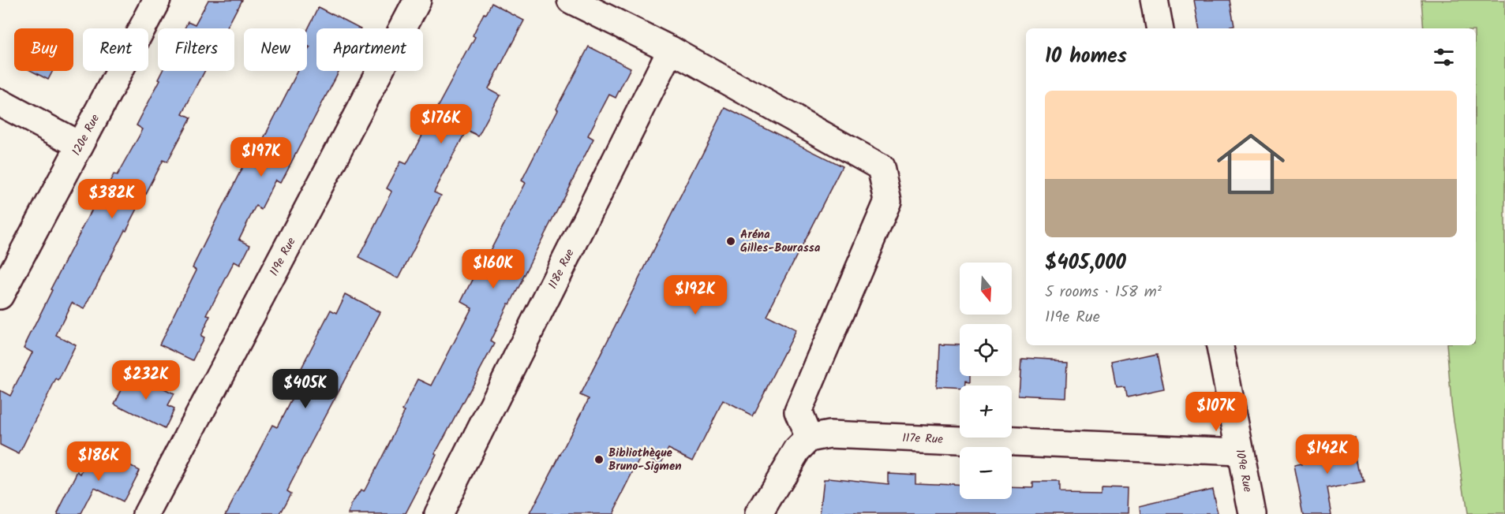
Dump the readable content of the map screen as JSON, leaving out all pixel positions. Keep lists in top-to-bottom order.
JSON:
{
  "streets": {
    "street": [
      "120e Rue",
      "119e Rue",
      "118e Rue",
      "117e Rue",
      "109e Rue"
    ]
  },
  "crossings": [
    ["117e Rue", "109e Rue"]
  ],
  "places": ["Aréna Gilles-Bourassa", "Bibliothèque Bruno-Sigmen"],
  "north": "bottom",
  "page": {
    "chip": [
      "Buy",
      "Rent",
      "Filters",
      "New",
      "Apartment"
    ],
    "heading": "10 homes",
    "list": [
      {
        "name": "$405,000",
        "note": "5 rooms · 158 m² · 119e Rue"
      }
    ],
    "price": [
      "$176K",
      "$197K",
      "$382K",
      "$160K",
      "$192K",
      "$232K",
      "$405K",
      "$107K",
      "$142K",
      "$186K"
    ],
    "map_buttons": ["+", "−"]
  }
}
